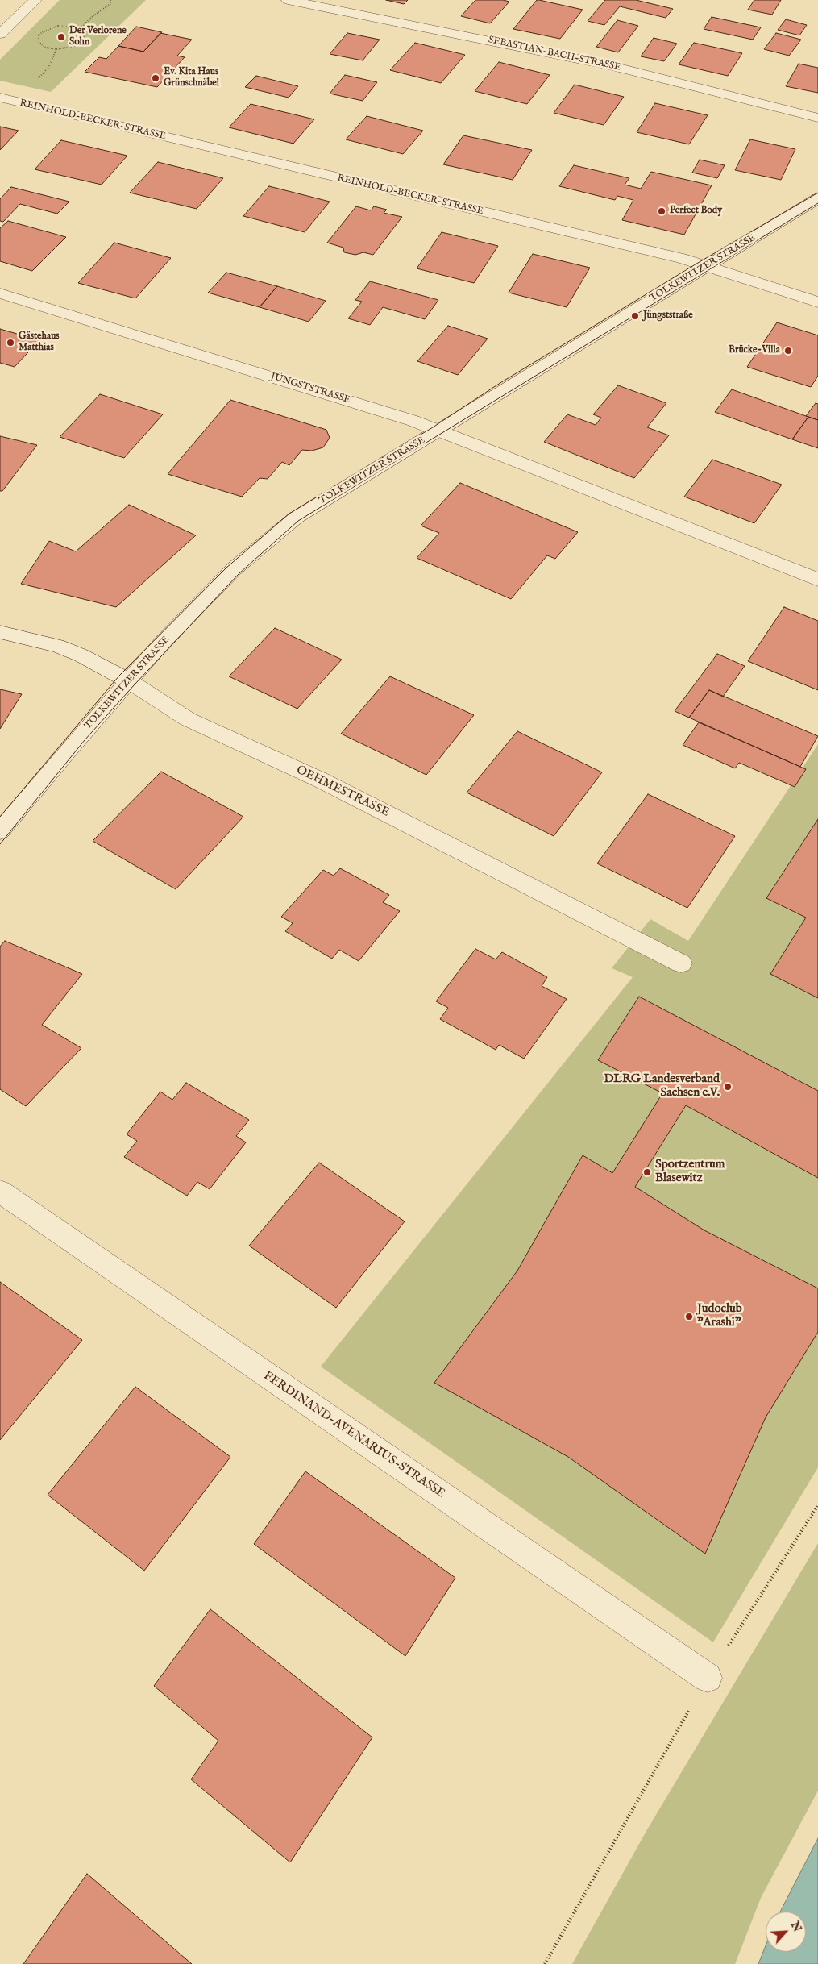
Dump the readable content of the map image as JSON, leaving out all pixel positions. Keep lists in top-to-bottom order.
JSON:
{
  "streets": {
    "street": [
      "SEBASTIAN-BACH-STRASSE",
      "REINHOLD-BECKER-STRASSE",
      "TOLKEWITZER STRASSE",
      "JÜNGSTSTRASSE",
      "OEHMESTRASSE",
      "FERDINAND-AVENARIUS-STRASSE"
    ]
  },
  "crossings": [
    ["REINHOLD-BECKER-STRASSE", "TOLKEWITZER STRASSE"],
    ["TOLKEWITZER STRASSE", "JÜNGSTSTRASSE"],
    ["TOLKEWITZER STRASSE", "OEHMESTRASSE"]
  ],
  "places": [
    "Der Verlorene Sohn",
    "Ev. Kita Haus Grünschnäbel",
    "Perfect Body",
    "Jüngststraße",
    "Gästehaus Matthias",
    "Brücke-Villa",
    "DLRG Landesverband Sachsen e.V.",
    "Sportzentrum Blasewitz",
    "Judoclub \"Arashi\""
  ],
  "north": "top right"
}
